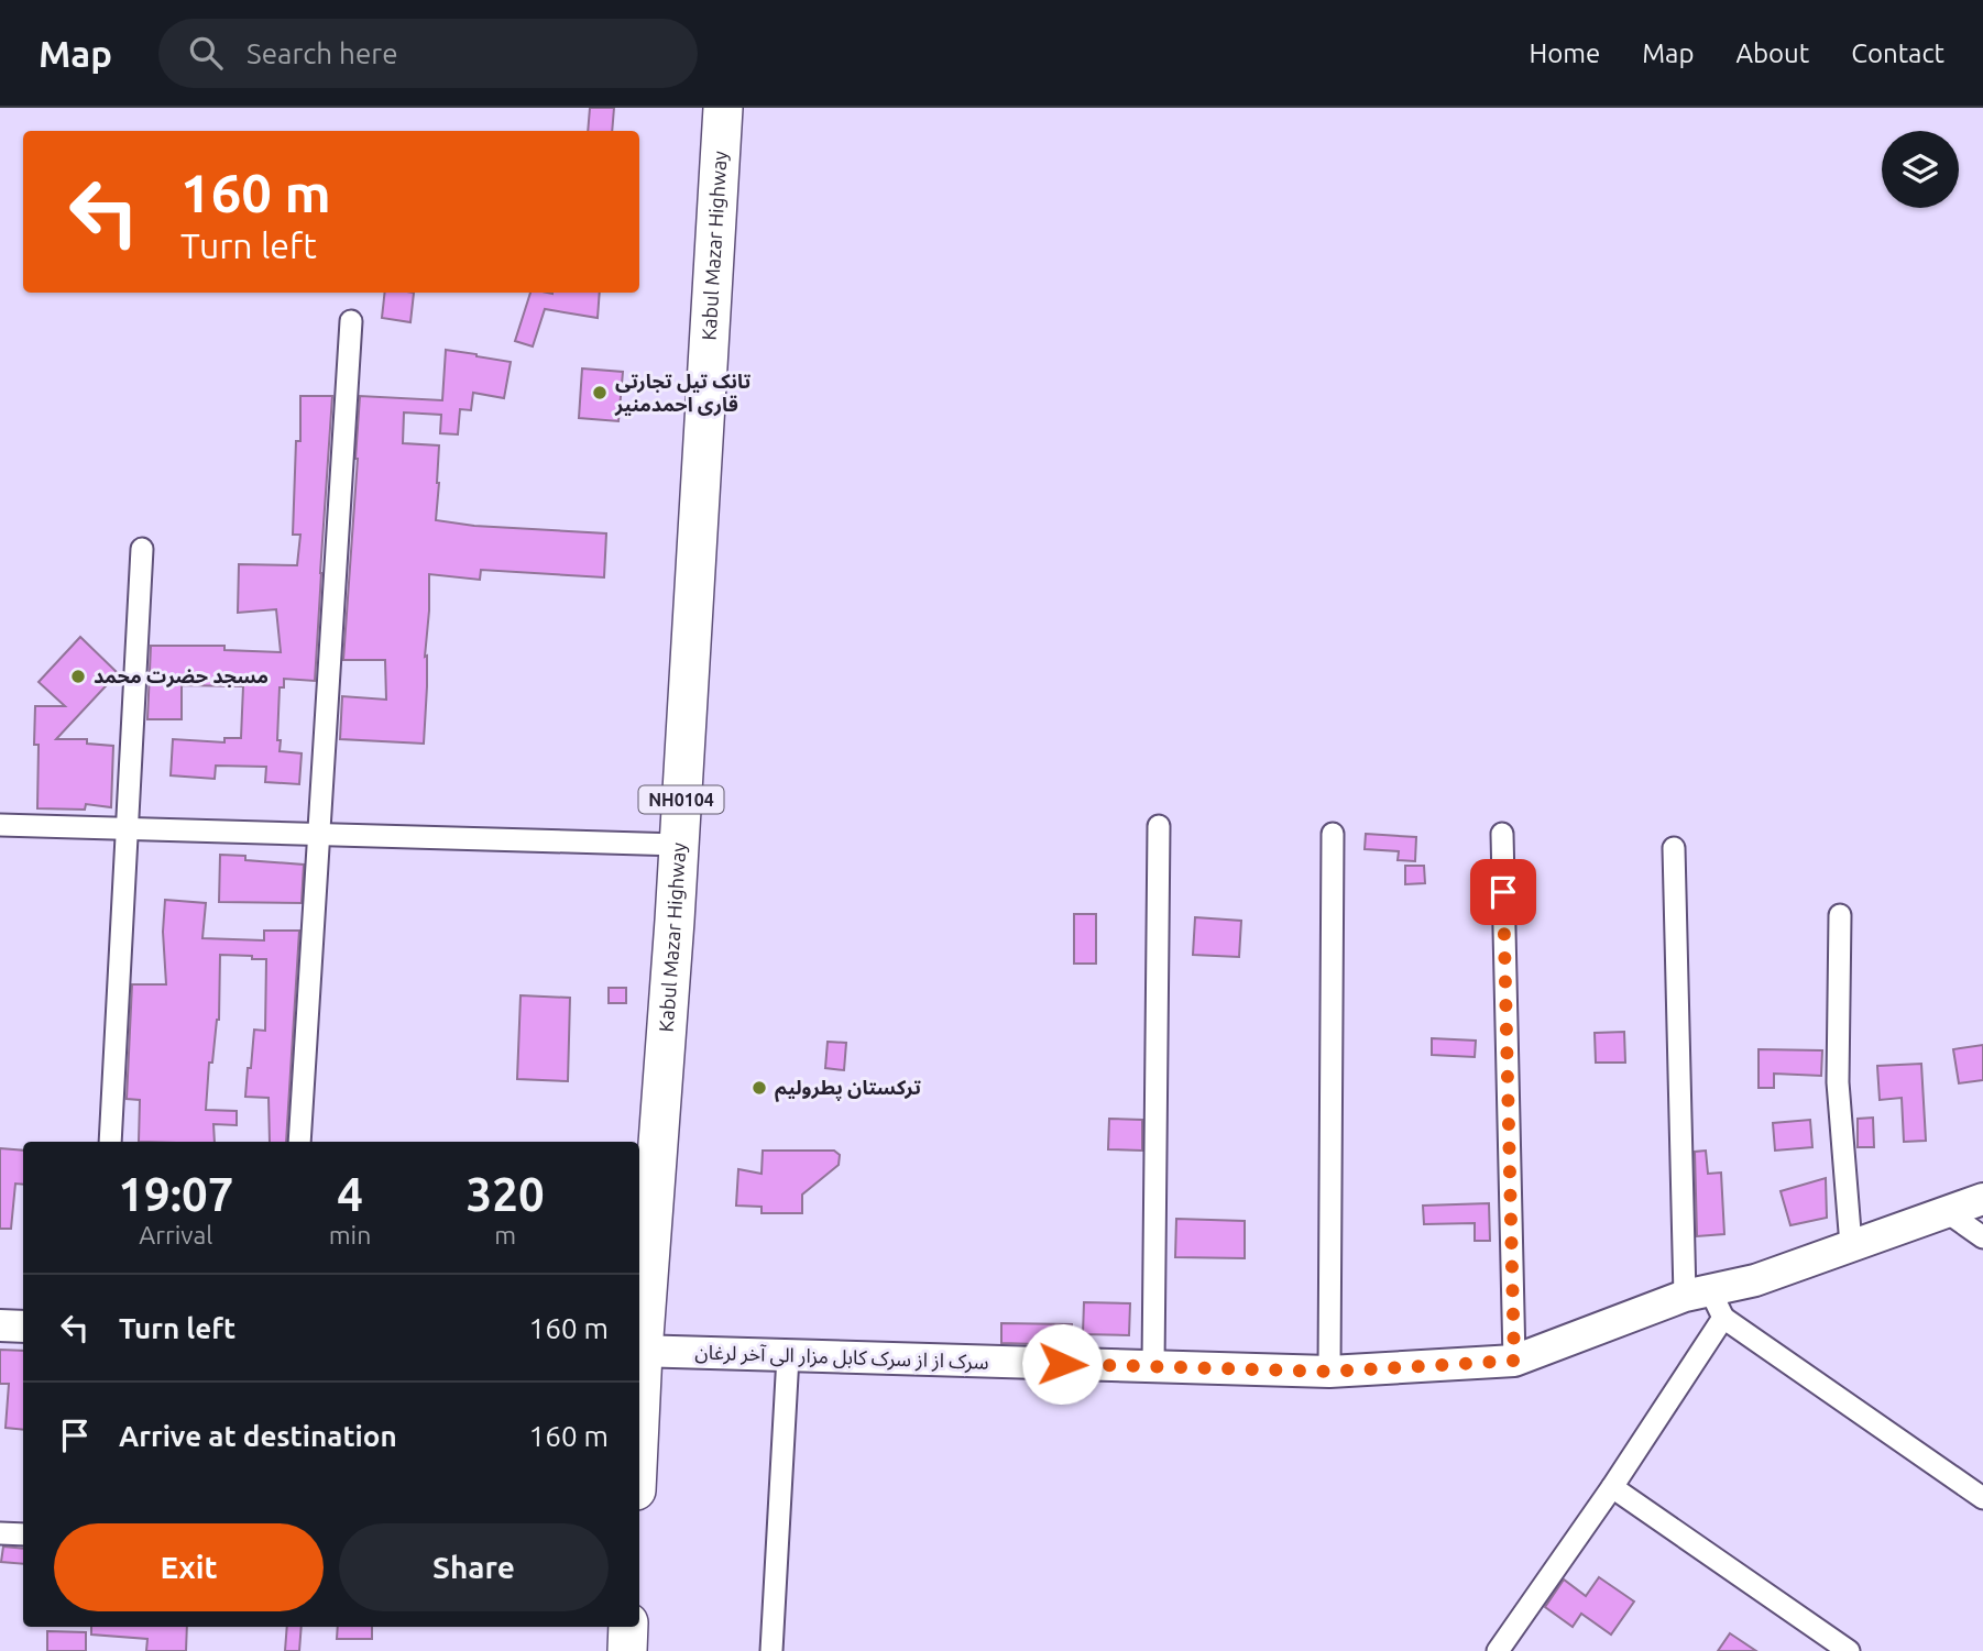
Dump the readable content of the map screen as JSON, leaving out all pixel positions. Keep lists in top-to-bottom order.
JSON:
{
  "streets": {
    "highway": ["Kabul Mazar Highway", "NH0104"],
    "street": ["سرک از از سرک کابل مزار الی آخر لرغان"]
  },
  "crossings": [
    ["Kabul Mazar Highway", "سرک از از سرک کابل مزار الی آخر لرغان"]
  ],
  "places": ["تانک تیل تجارتی قاری احمدمنیر", "مسجد حضرت محمد", "ترکستان پطرولیم"],
  "page": {
    "header": "Map",
    "search": "Search here",
    "nav": [
      "Home",
      "Map",
      "About",
      "Contact"
    ],
    "turn": ["160 m", "Turn left"],
    "eta": [
      "19:07",
      "Arrival",
      "4",
      "min",
      "320",
      "m"
    ],
    "list": [
      {
        "name": "Turn left",
        "value": "160 m"
      },
      {
        "name": "Arrive at destination",
        "value": "160 m"
      }
    ],
    "buttons": ["Exit", "Share"]
  }
}
